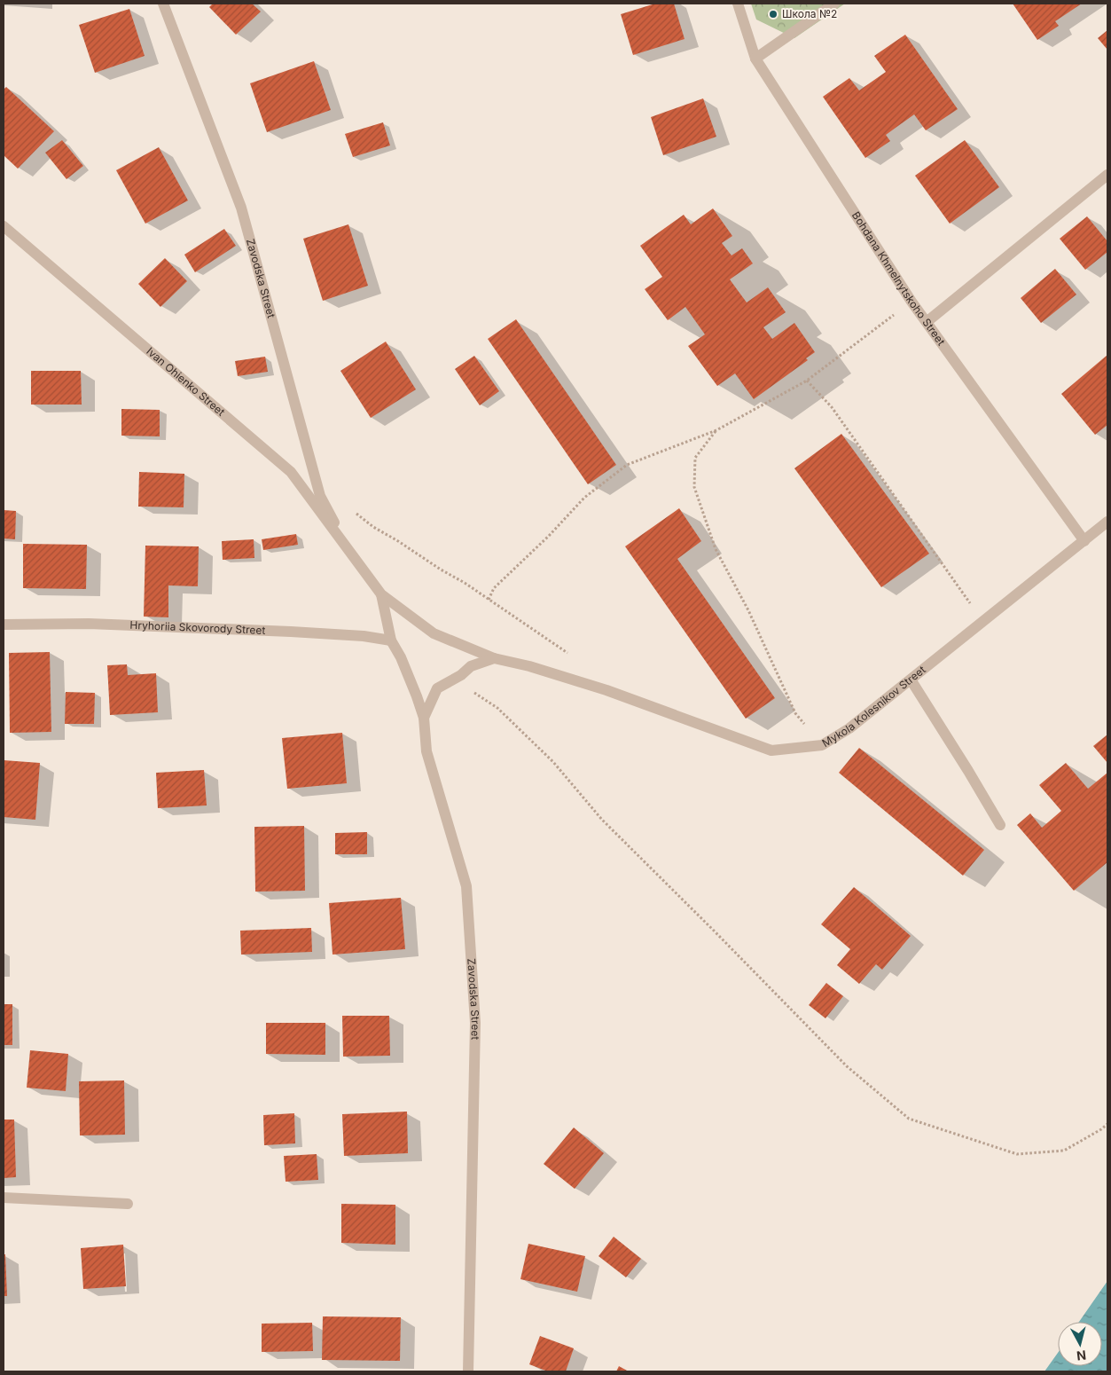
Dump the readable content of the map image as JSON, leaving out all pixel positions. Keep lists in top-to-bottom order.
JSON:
{
  "streets": {
    "street": [
      "Zavodska Street",
      "Bohdana Khmelnytskoho Street",
      "Ivan Ohienko Street",
      "Hryhoriia Skovorody Street",
      "Mykola Kolesnikov Street"
    ]
  },
  "crossings": [
    ["Zavodska Street", "Ivan Ohienko Street"],
    ["Zavodska Street", "Hryhoriia Skovorody Street"],
    ["Zavodska Street", "Mykola Kolesnikov Street"],
    ["Bohdana Khmelnytskoho Street", "Mykola Kolesnikov Street"]
  ],
  "places": ["Школа №2"],
  "north": "bottom"
}
